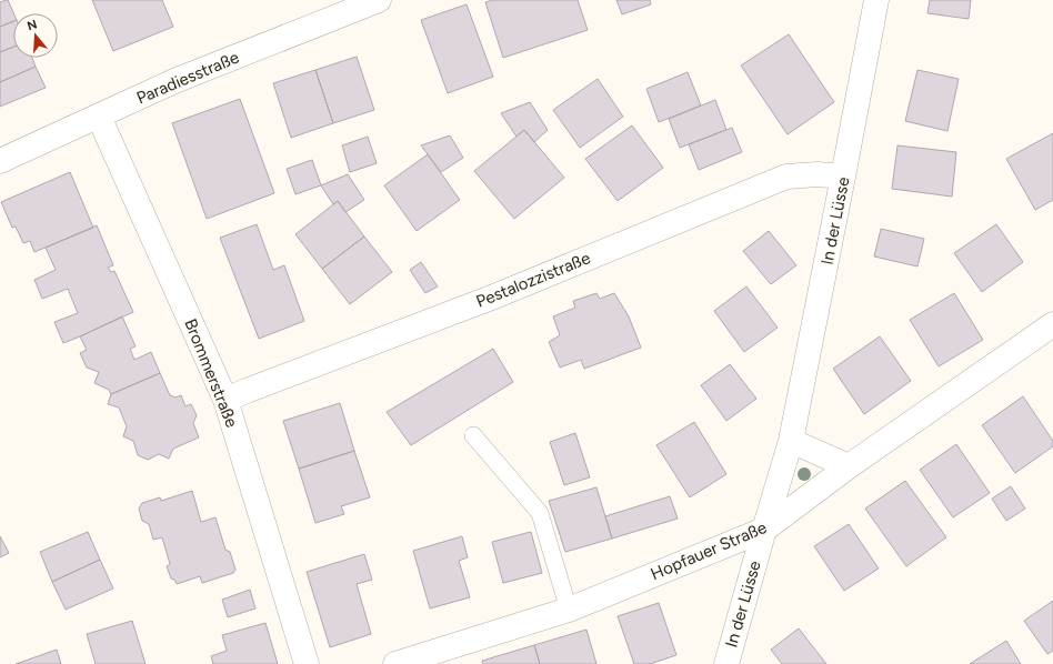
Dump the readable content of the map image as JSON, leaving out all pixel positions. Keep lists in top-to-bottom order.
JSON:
{
  "streets": {
    "street": [
      "Paradiesstraße",
      "In der Lüsse",
      "Pestalozzistraße",
      "Brommerstraße",
      "Hopfauer Straße"
    ]
  },
  "crossings": [
    ["Paradiesstraße", "Brommerstraße"],
    ["In der Lüsse", "Pestalozzistraße"],
    ["In der Lüsse", "Hopfauer Straße"],
    ["Pestalozzistraße", "Brommerstraße"]
  ],
  "north": "top"
}
